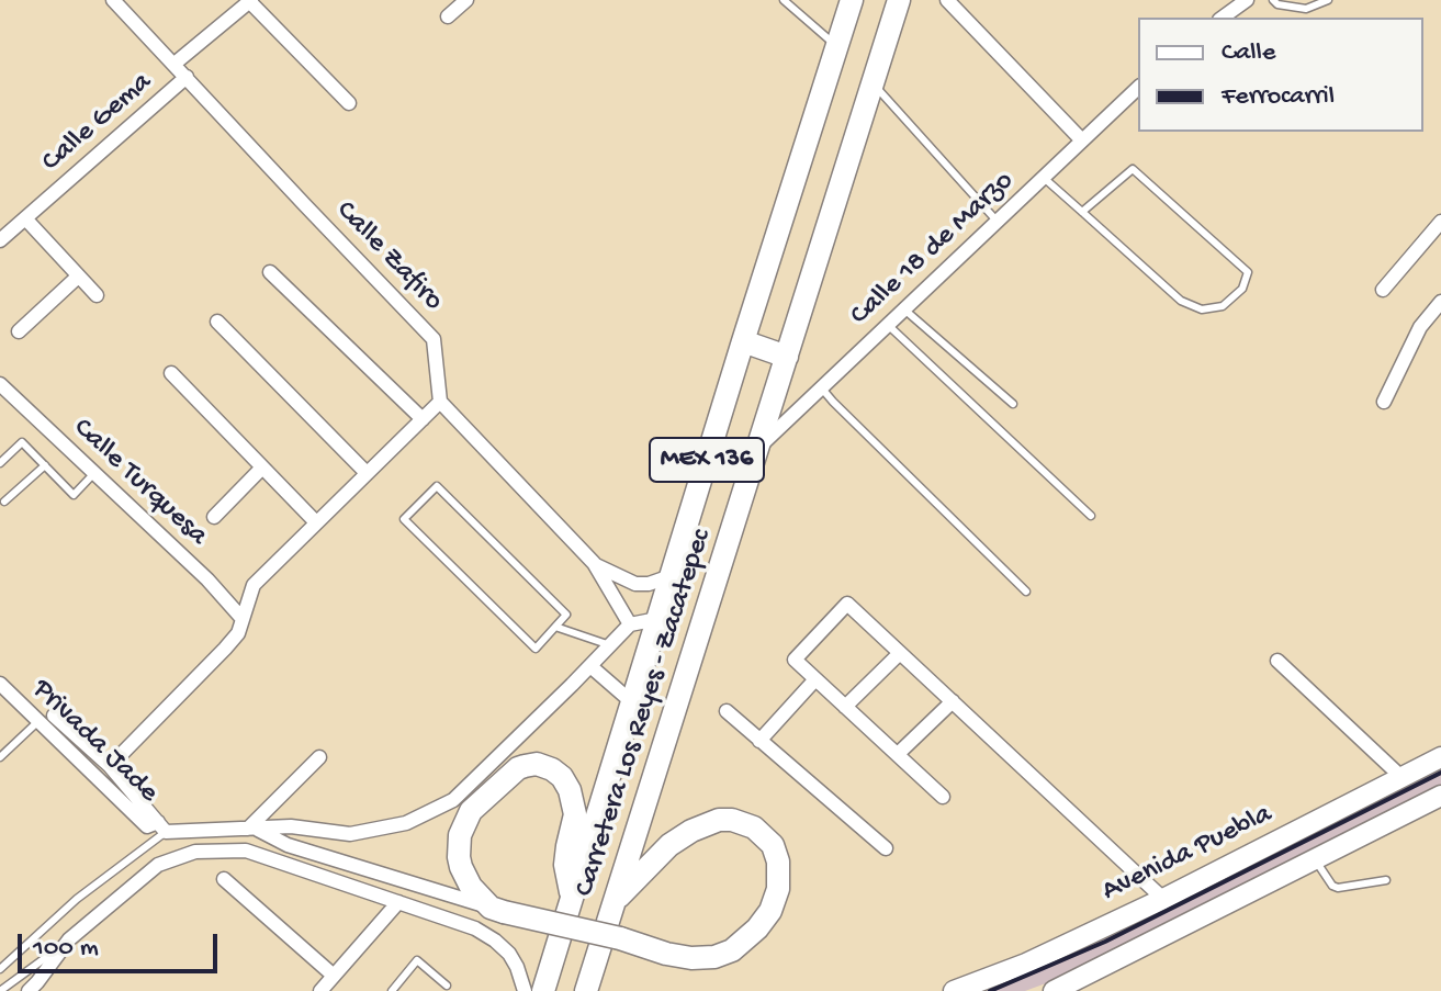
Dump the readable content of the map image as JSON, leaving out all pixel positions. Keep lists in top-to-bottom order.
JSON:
{
  "streets": {
    "main road": ["MEX 136", "Carretera Los Reyes - Zacatepec", "Avenida Puebla"],
    "street": [
      "Calle Gema",
      "Calle 18 de Marzo",
      "Calle Zafiro",
      "Calle Turquesa",
      "Privada Jade"
    ]
  },
  "crossings": [
    ["Calle Gema", "Calle Zafiro"],
    ["Calle 18 de Marzo", "Carretera Los Reyes - Zacatepec"]
  ],
  "legend": ["Calle", "Ferrocarril"],
  "scale_bar": "100 m"
}
